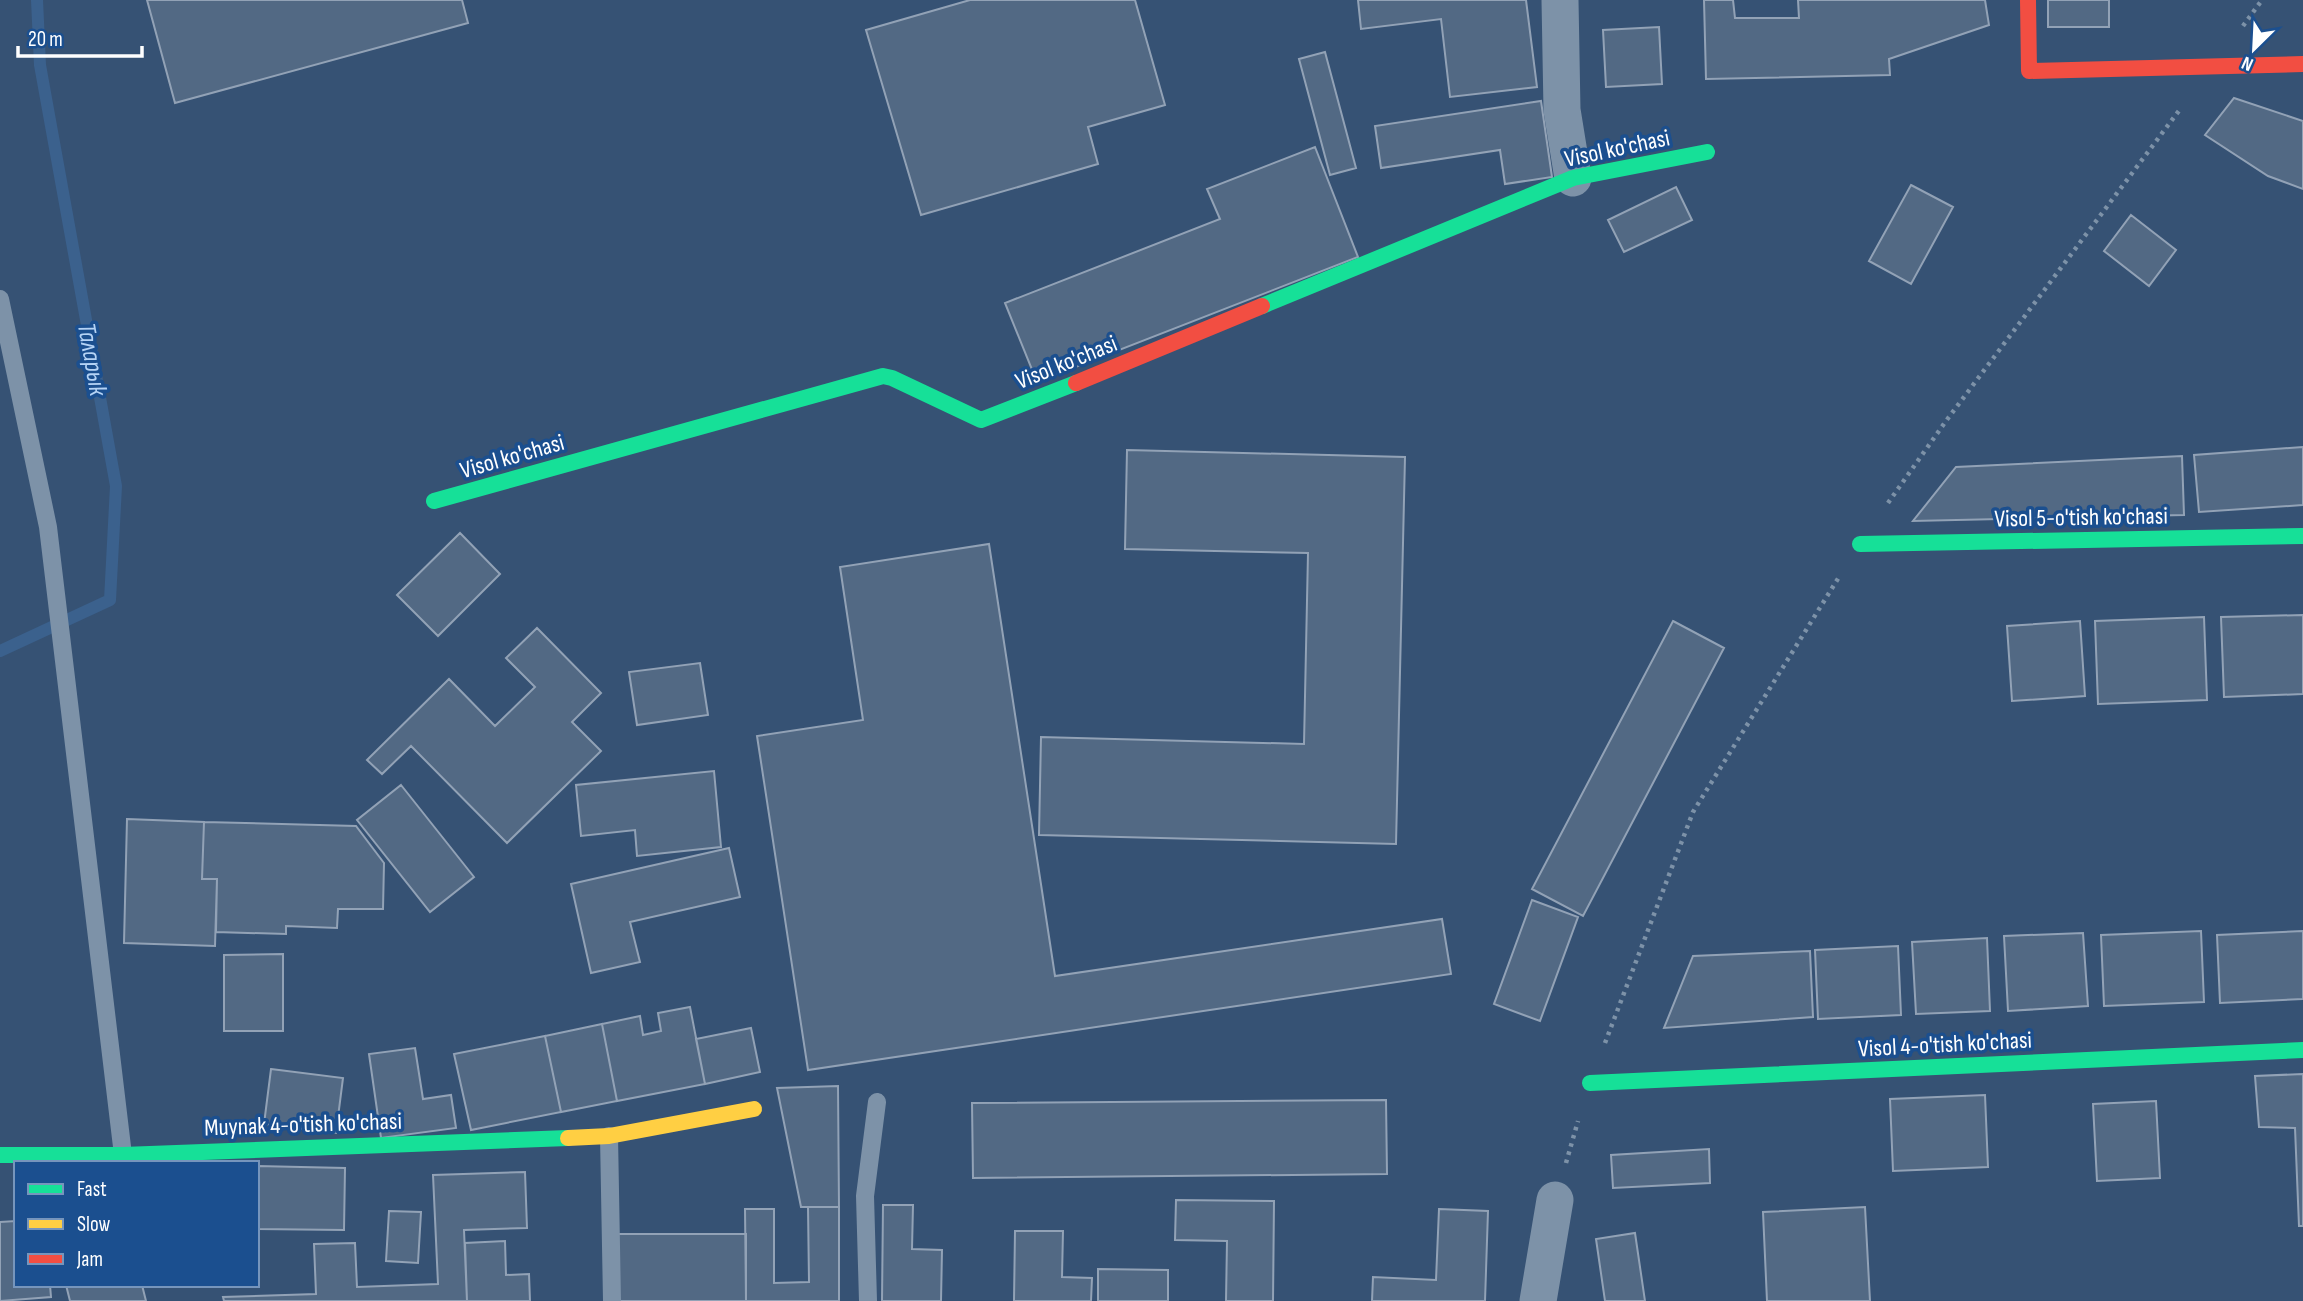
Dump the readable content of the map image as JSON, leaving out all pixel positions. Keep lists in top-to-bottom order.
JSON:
{
  "streets": {
    "street": [
      "Visol ko'chasi",
      "Visol 5-o'tish ko'chasi",
      "Visol 4-o'tish ko'chasi",
      "Muynak 4-o'tish ko'chasi"
    ]
  },
  "water": ["Таларык"],
  "legend": ["Fast", "Slow", "Jam"],
  "scale_bar": "20 m",
  "north": "bottom left"
}
